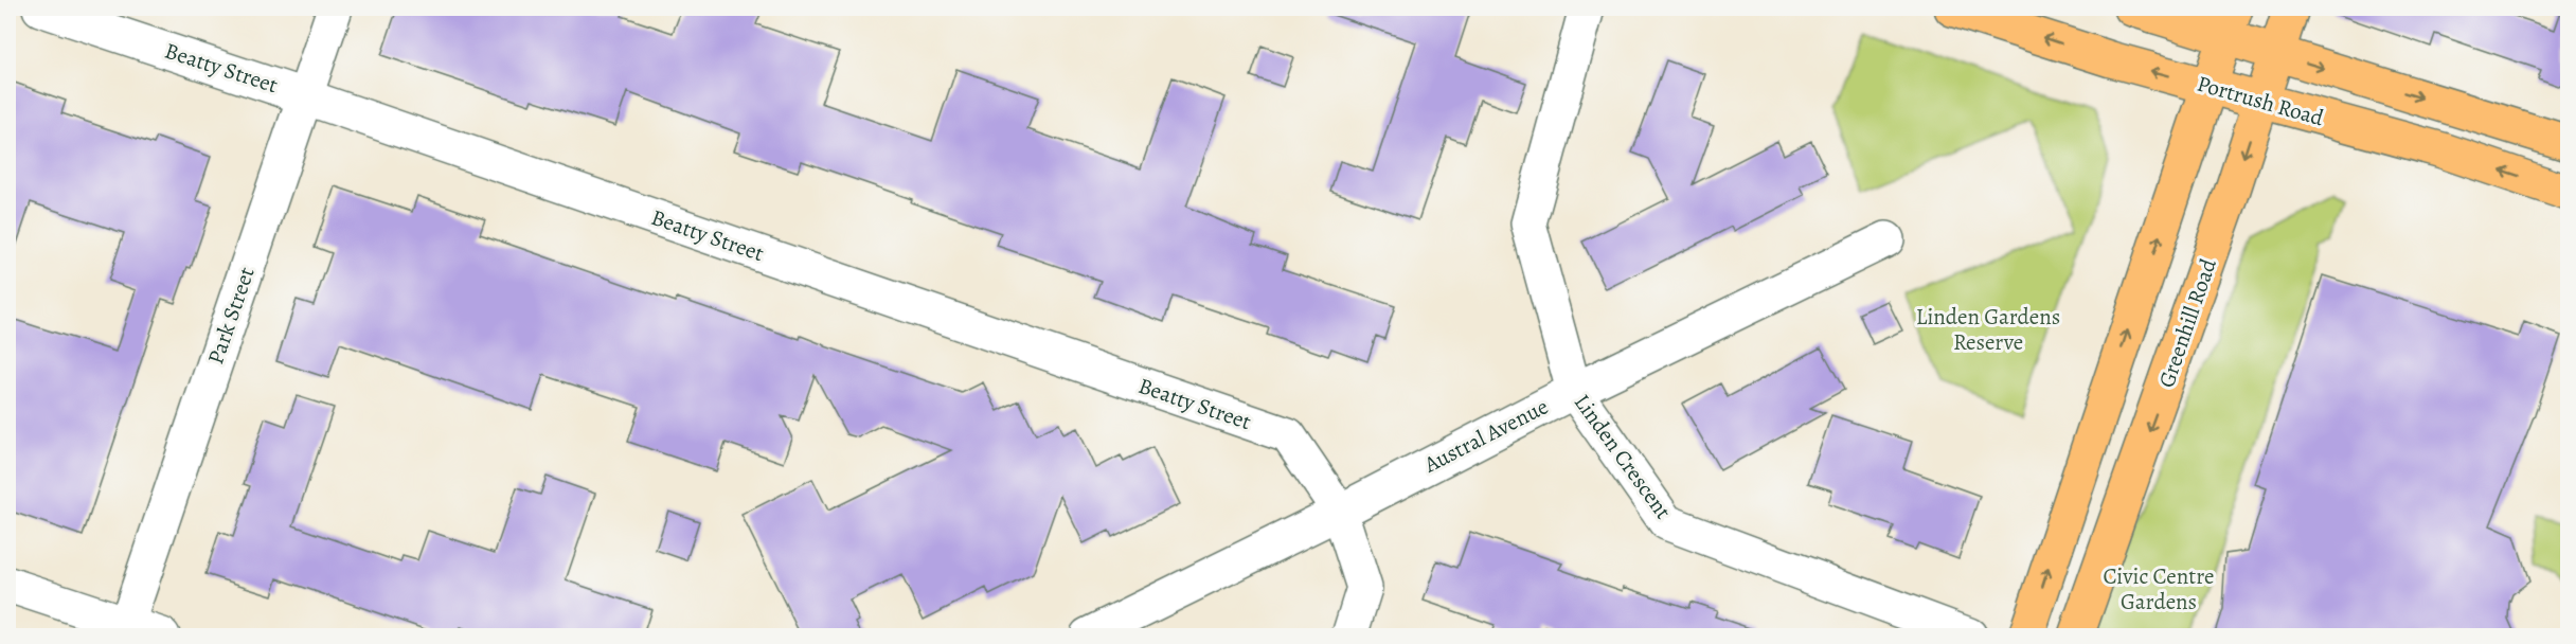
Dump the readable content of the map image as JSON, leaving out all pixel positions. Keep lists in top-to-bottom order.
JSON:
{
  "streets": {
    "main road": ["Portrush Road", "Greenhill Road"],
    "street": [
      "Beatty Street",
      "Park Street",
      "Austral Avenue",
      "Linden Crescent"
    ]
  },
  "crossings": [
    ["Beatty Street", "Park Street"],
    ["Beatty Street", "Austral Avenue"],
    ["Portrush Road", "Greenhill Road"],
    ["Austral Avenue", "Linden Crescent"]
  ],
  "parks": ["Linden Gardens Reserve", "Civic Centre Gardens"]
}
